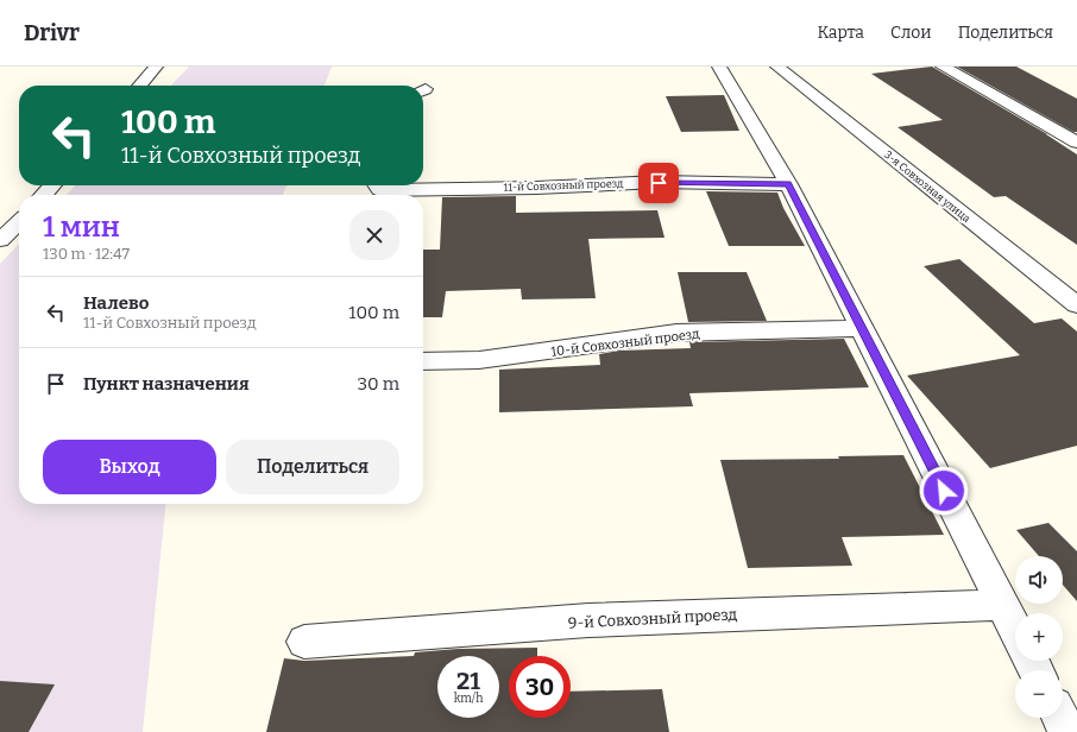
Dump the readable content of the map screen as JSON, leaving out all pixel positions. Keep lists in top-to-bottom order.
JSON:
{
  "streets": {
    "street": [
      "11-й Совхозный проезд",
      "3-я Совхозная улица",
      "10-й Совхозный проезд",
      "9-й Совхозный проезд"
    ]
  },
  "page": {
    "header": "Drivr",
    "nav": ["Карта", "Слои", "Поделиться"],
    "turn": ["100 m", "11-й Совхозный проезд"],
    "heading": ["1 мин", "130 m · 12:47"],
    "list": [
      {
        "name": "Налево",
        "note": "11-й Совхозный проезд",
        "value": "100 m"
      },
      {
        "name": "Пункт назначения",
        "value": "30 m"
      }
    ],
    "buttons": ["Выход", "Поделиться"],
    "map_buttons": ["+", "−"],
    "speed": "21 km/h",
    "limit": "30"
  }
}
